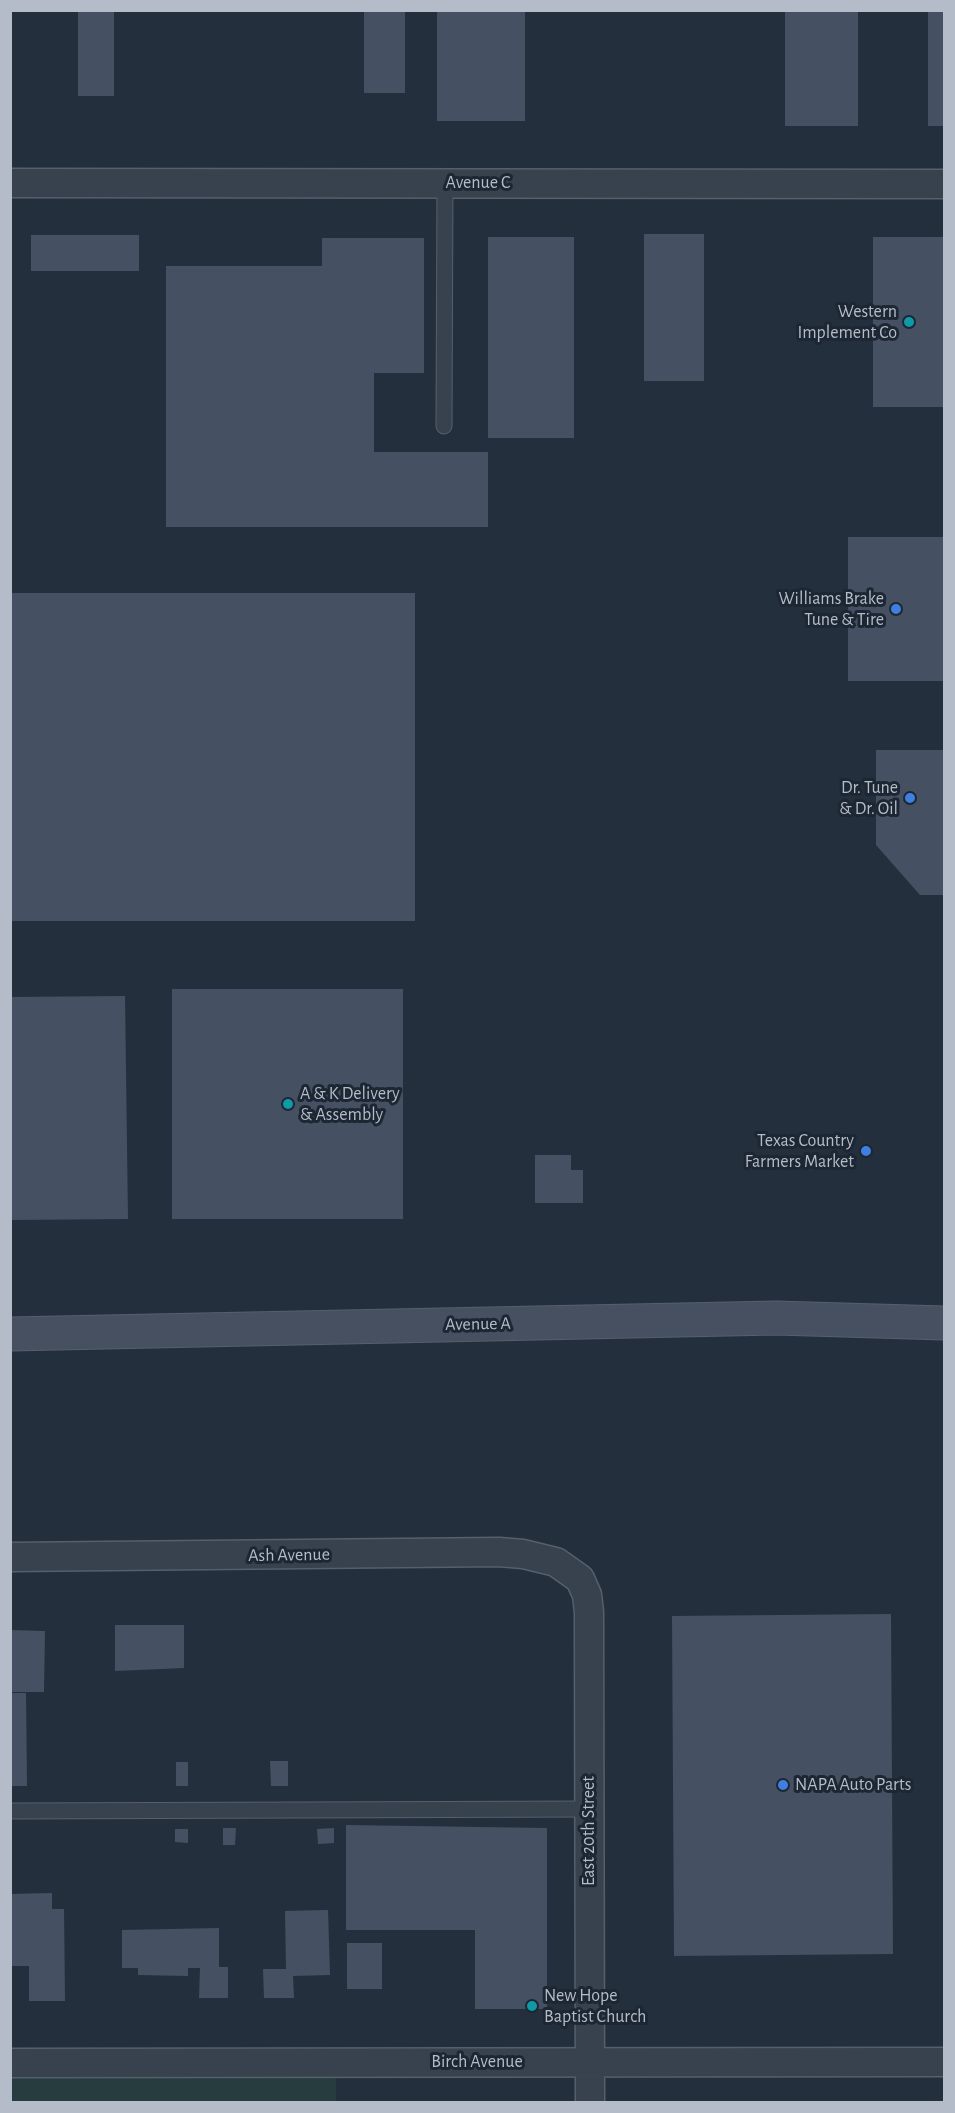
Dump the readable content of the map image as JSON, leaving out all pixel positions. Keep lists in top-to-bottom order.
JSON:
{
  "streets": {
    "main road": ["Avenue A"],
    "street": [
      "Avenue C",
      "Ash Avenue",
      "East 20th Street",
      "Birch Avenue"
    ]
  },
  "crossings": [
    ["Ash Avenue", "East 20th Street"],
    ["East 20th Street", "Birch Avenue"]
  ],
  "places": [
    "Western Implement Co",
    "Williams Brake Tune & Tire",
    "Dr. Tune & Dr. Oil",
    "A & K Delivery & Assembly",
    "Texas Country Farmers Market",
    "NAPA Auto Parts",
    "New Hope Baptist Church"
  ]
}
